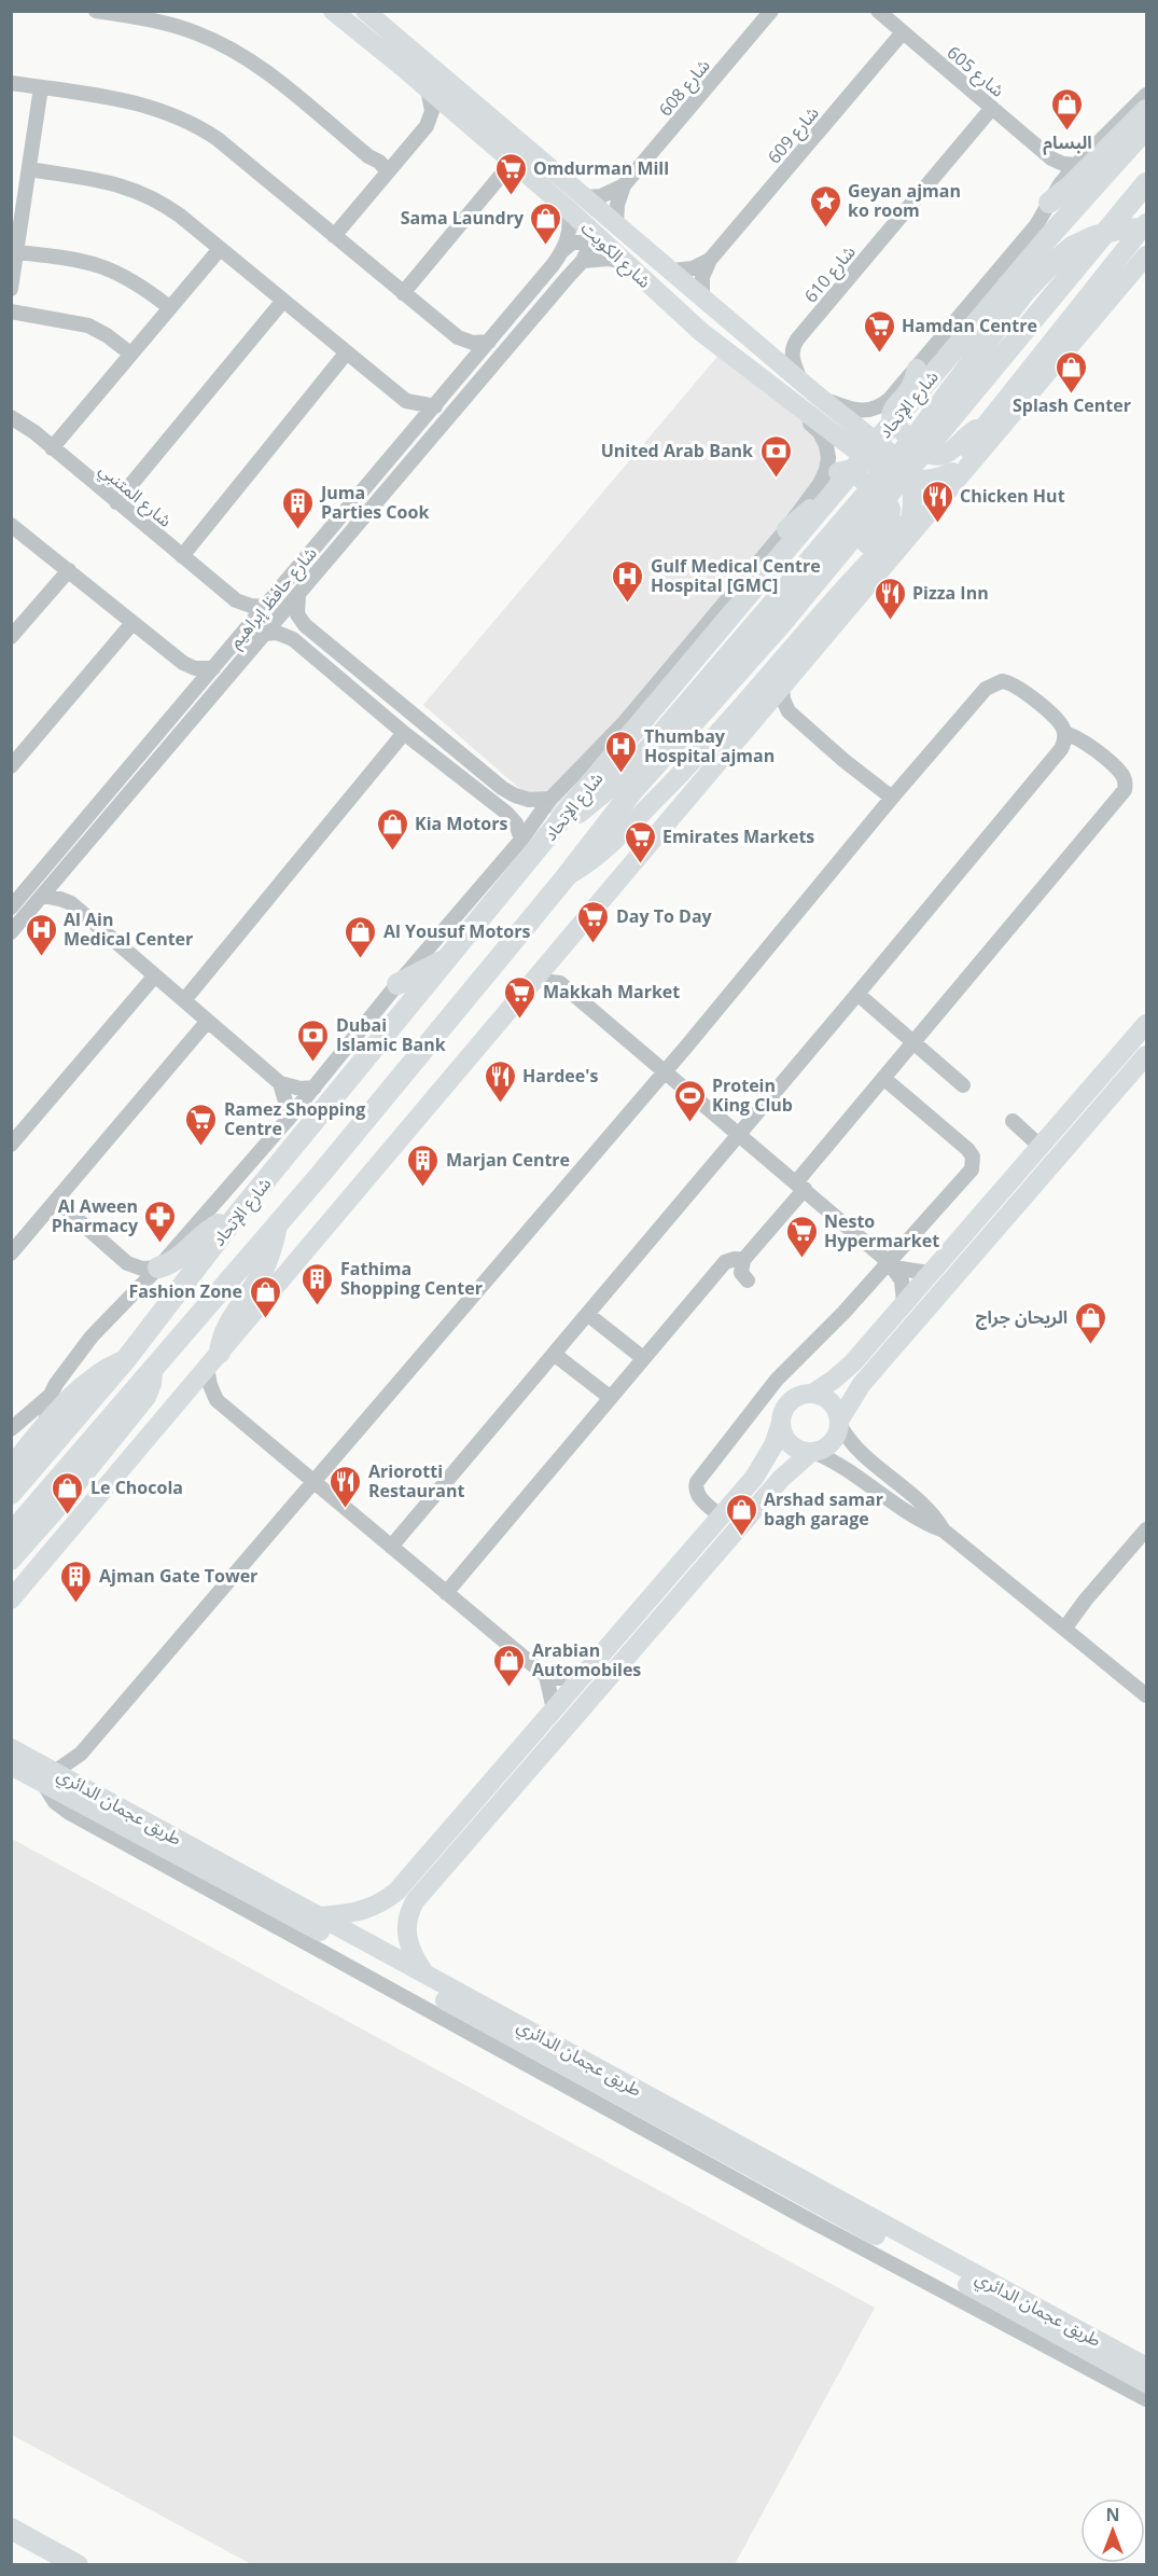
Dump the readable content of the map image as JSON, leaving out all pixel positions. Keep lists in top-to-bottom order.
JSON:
{
  "streets": {
    "highway": ["شارع الإتحاد"],
    "main road": ["شارع الكويت", "طريق عجمان الدائري"],
    "street": [
      "شارع 605",
      "شارع 608",
      "شارع 609",
      "شارع 610",
      "شارع المتنبي",
      "شارع حافظ إبراهيم"
    ]
  },
  "crossings": [
    ["شارع 605", "شارع 609"],
    ["شارع 605", "شارع 610"],
    ["شارع 608", "شارع الكويت"],
    ["شارع 609", "شارع الكويت"],
    ["شارع الكويت", "شارع 610"],
    ["شارع المتنبي", "شارع حافظ إبراهيم"]
  ],
  "places": {
    "shop": [
      "البسام",
      "Sama Laundry",
      "Splash Center",
      "Kia Motors",
      "Al Yousuf Motors",
      "Fashion Zone",
      "الريحان جراج",
      "Le Chocola",
      "Arshad samar bagh garage",
      "Arabian Automobiles"
    ],
    "supermarket": [
      "Omdurman Mill",
      "Hamdan Centre",
      "Emirates Markets",
      "Day To Day",
      "Makkah Market",
      "Ramez Shopping Centre",
      "Nesto Hypermarket"
    ],
    "place": ["Geyan ajman ko room"],
    "bank": ["United Arab Bank", "Dubai Islamic Bank"],
    "restaurant": [
      "Chicken Hut",
      "Pizza Inn",
      "Hardee's",
      "Ariorotti Restaurant"
    ],
    "building": [
      "Juma Parties Cook",
      "Marjan Centre",
      "Fathima Shopping Center",
      "Ajman Gate Tower"
    ],
    "hospital": ["Gulf Medical Centre Hospital [GMC]", "Thumbay Hospital ajman", "Al Ain Medical Center"],
    "sports": ["Protein King Club"],
    "pharmacy": ["Al Aween Pharmacy"]
  },
  "north": "top"
}
